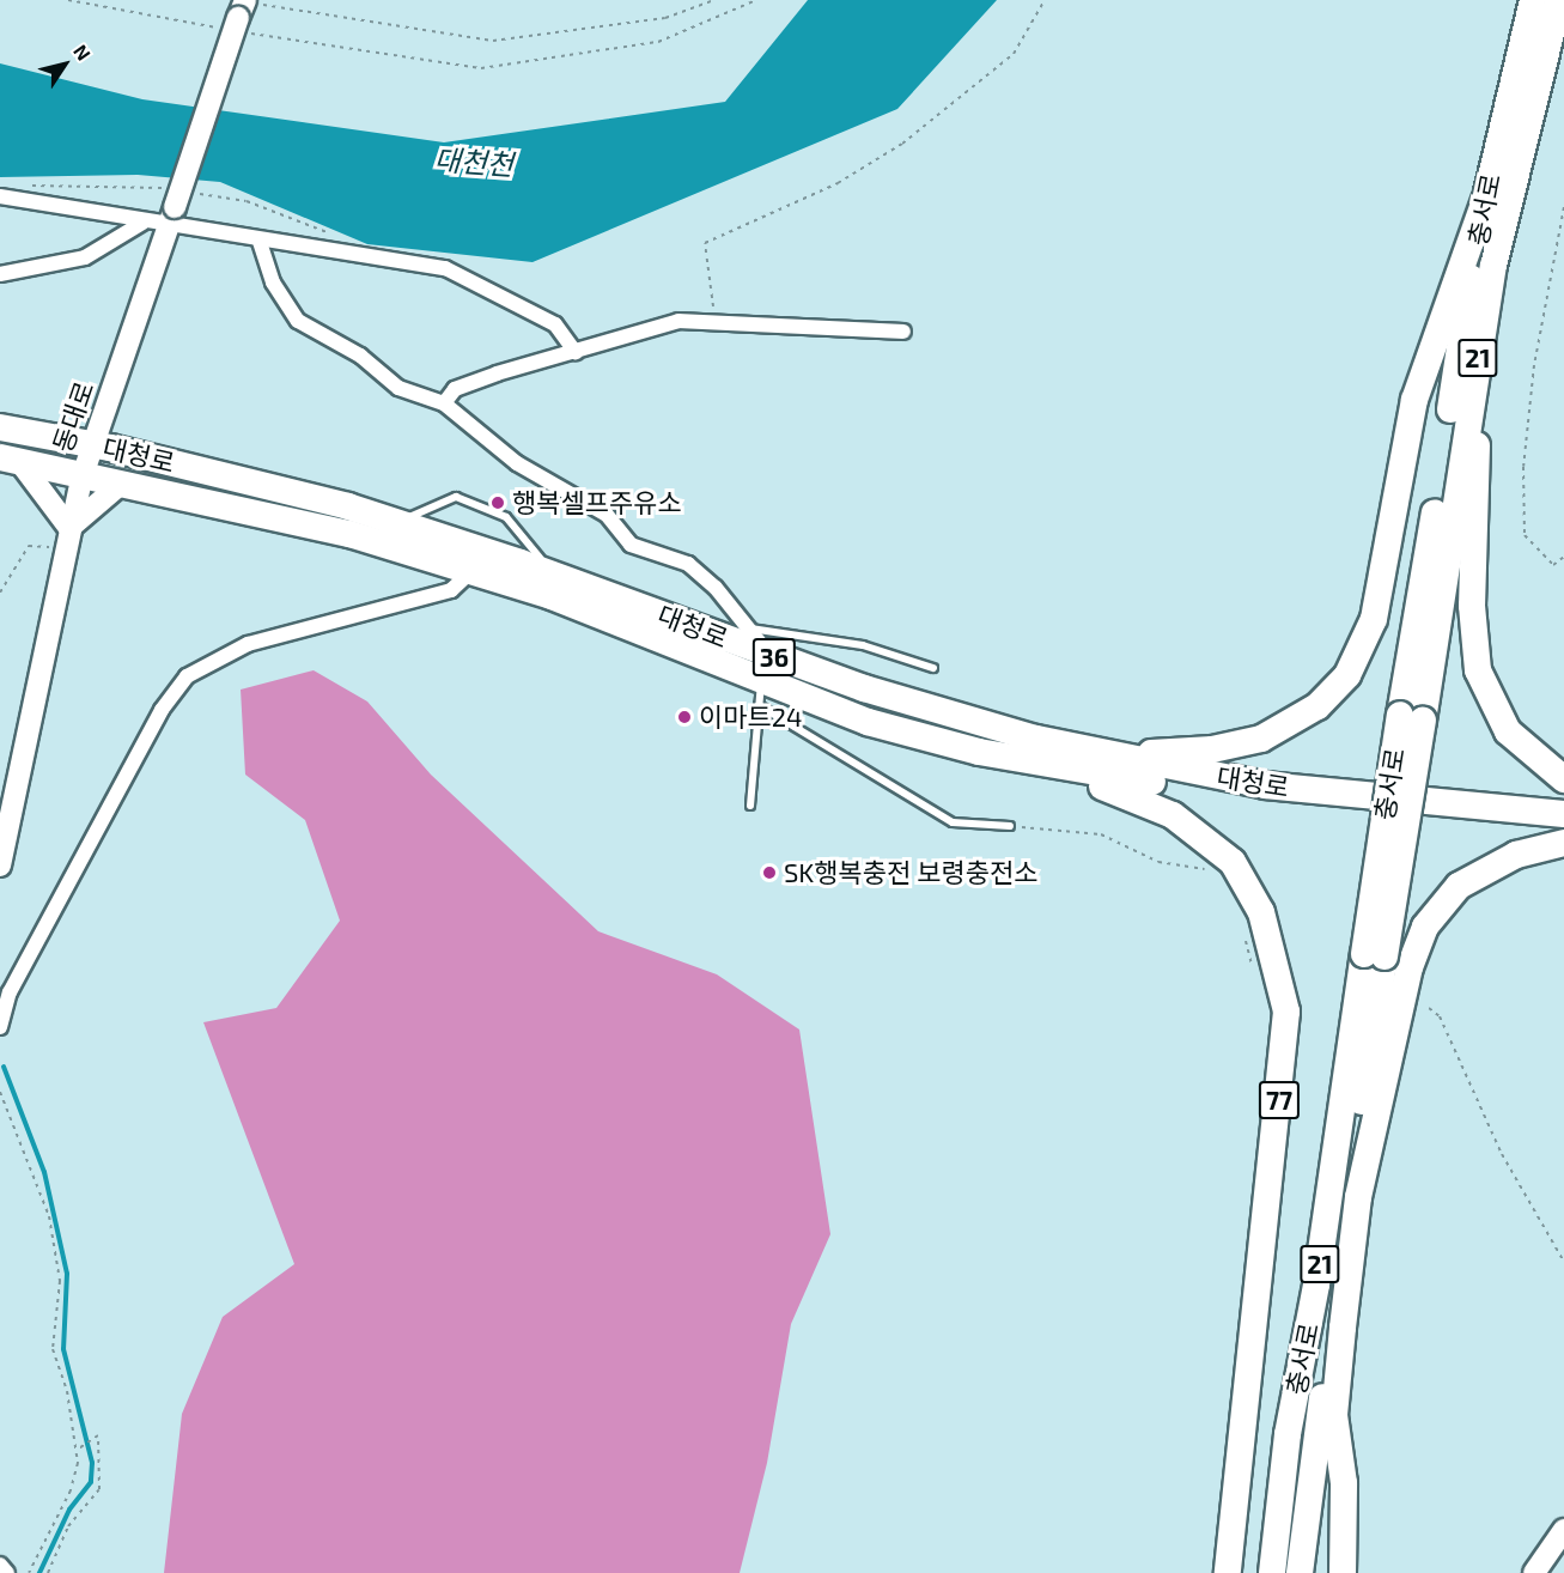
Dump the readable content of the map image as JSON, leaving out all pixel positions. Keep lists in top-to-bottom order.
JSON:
{
  "streets": {
    "highway": [
      "충서로",
      "21",
      "대청로",
      "36",
      "77"
    ],
    "street": ["동대로"]
  },
  "crossings": [
    ["충서로", "21"],
    ["동대로", "대청로"],
    ["대청로", "77"]
  ],
  "water": ["대천천"],
  "places": ["행복셀프주유소", "이마트24", "SK행복충전 보령충전소"],
  "north": "top right"
}
